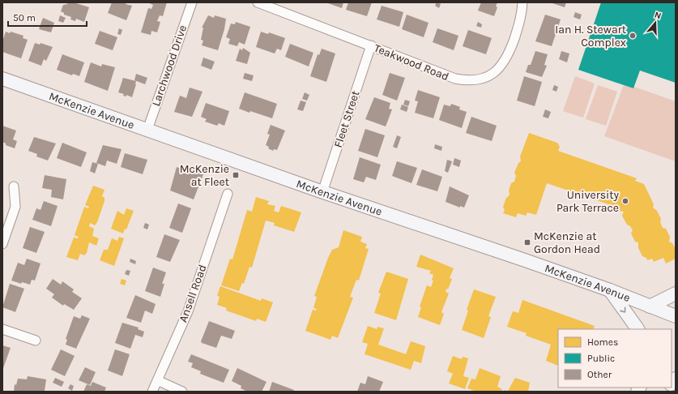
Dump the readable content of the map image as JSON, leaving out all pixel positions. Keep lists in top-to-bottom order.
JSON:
{
  "streets": {
    "main road": ["McKenzie Avenue"],
    "street": [
      "Teakwood Road",
      "Larchwood Drive",
      "Fleet Street",
      "Ansell Road"
    ]
  },
  "crossings": [
    ["Teakwood Road", "Fleet Street"],
    ["Larchwood Drive", "McKenzie Avenue"],
    ["McKenzie Avenue", "Fleet Street"]
  ],
  "places": {
    "other": ["Ian H. Stewart Complex", "University Park Terrace"],
    "transit": ["McKenzie at Fleet", "McKenzie at Gordon Head"]
  },
  "legend": ["Homes", "Public", "Other"],
  "scale_bar": "50 m",
  "north": "top"
}
